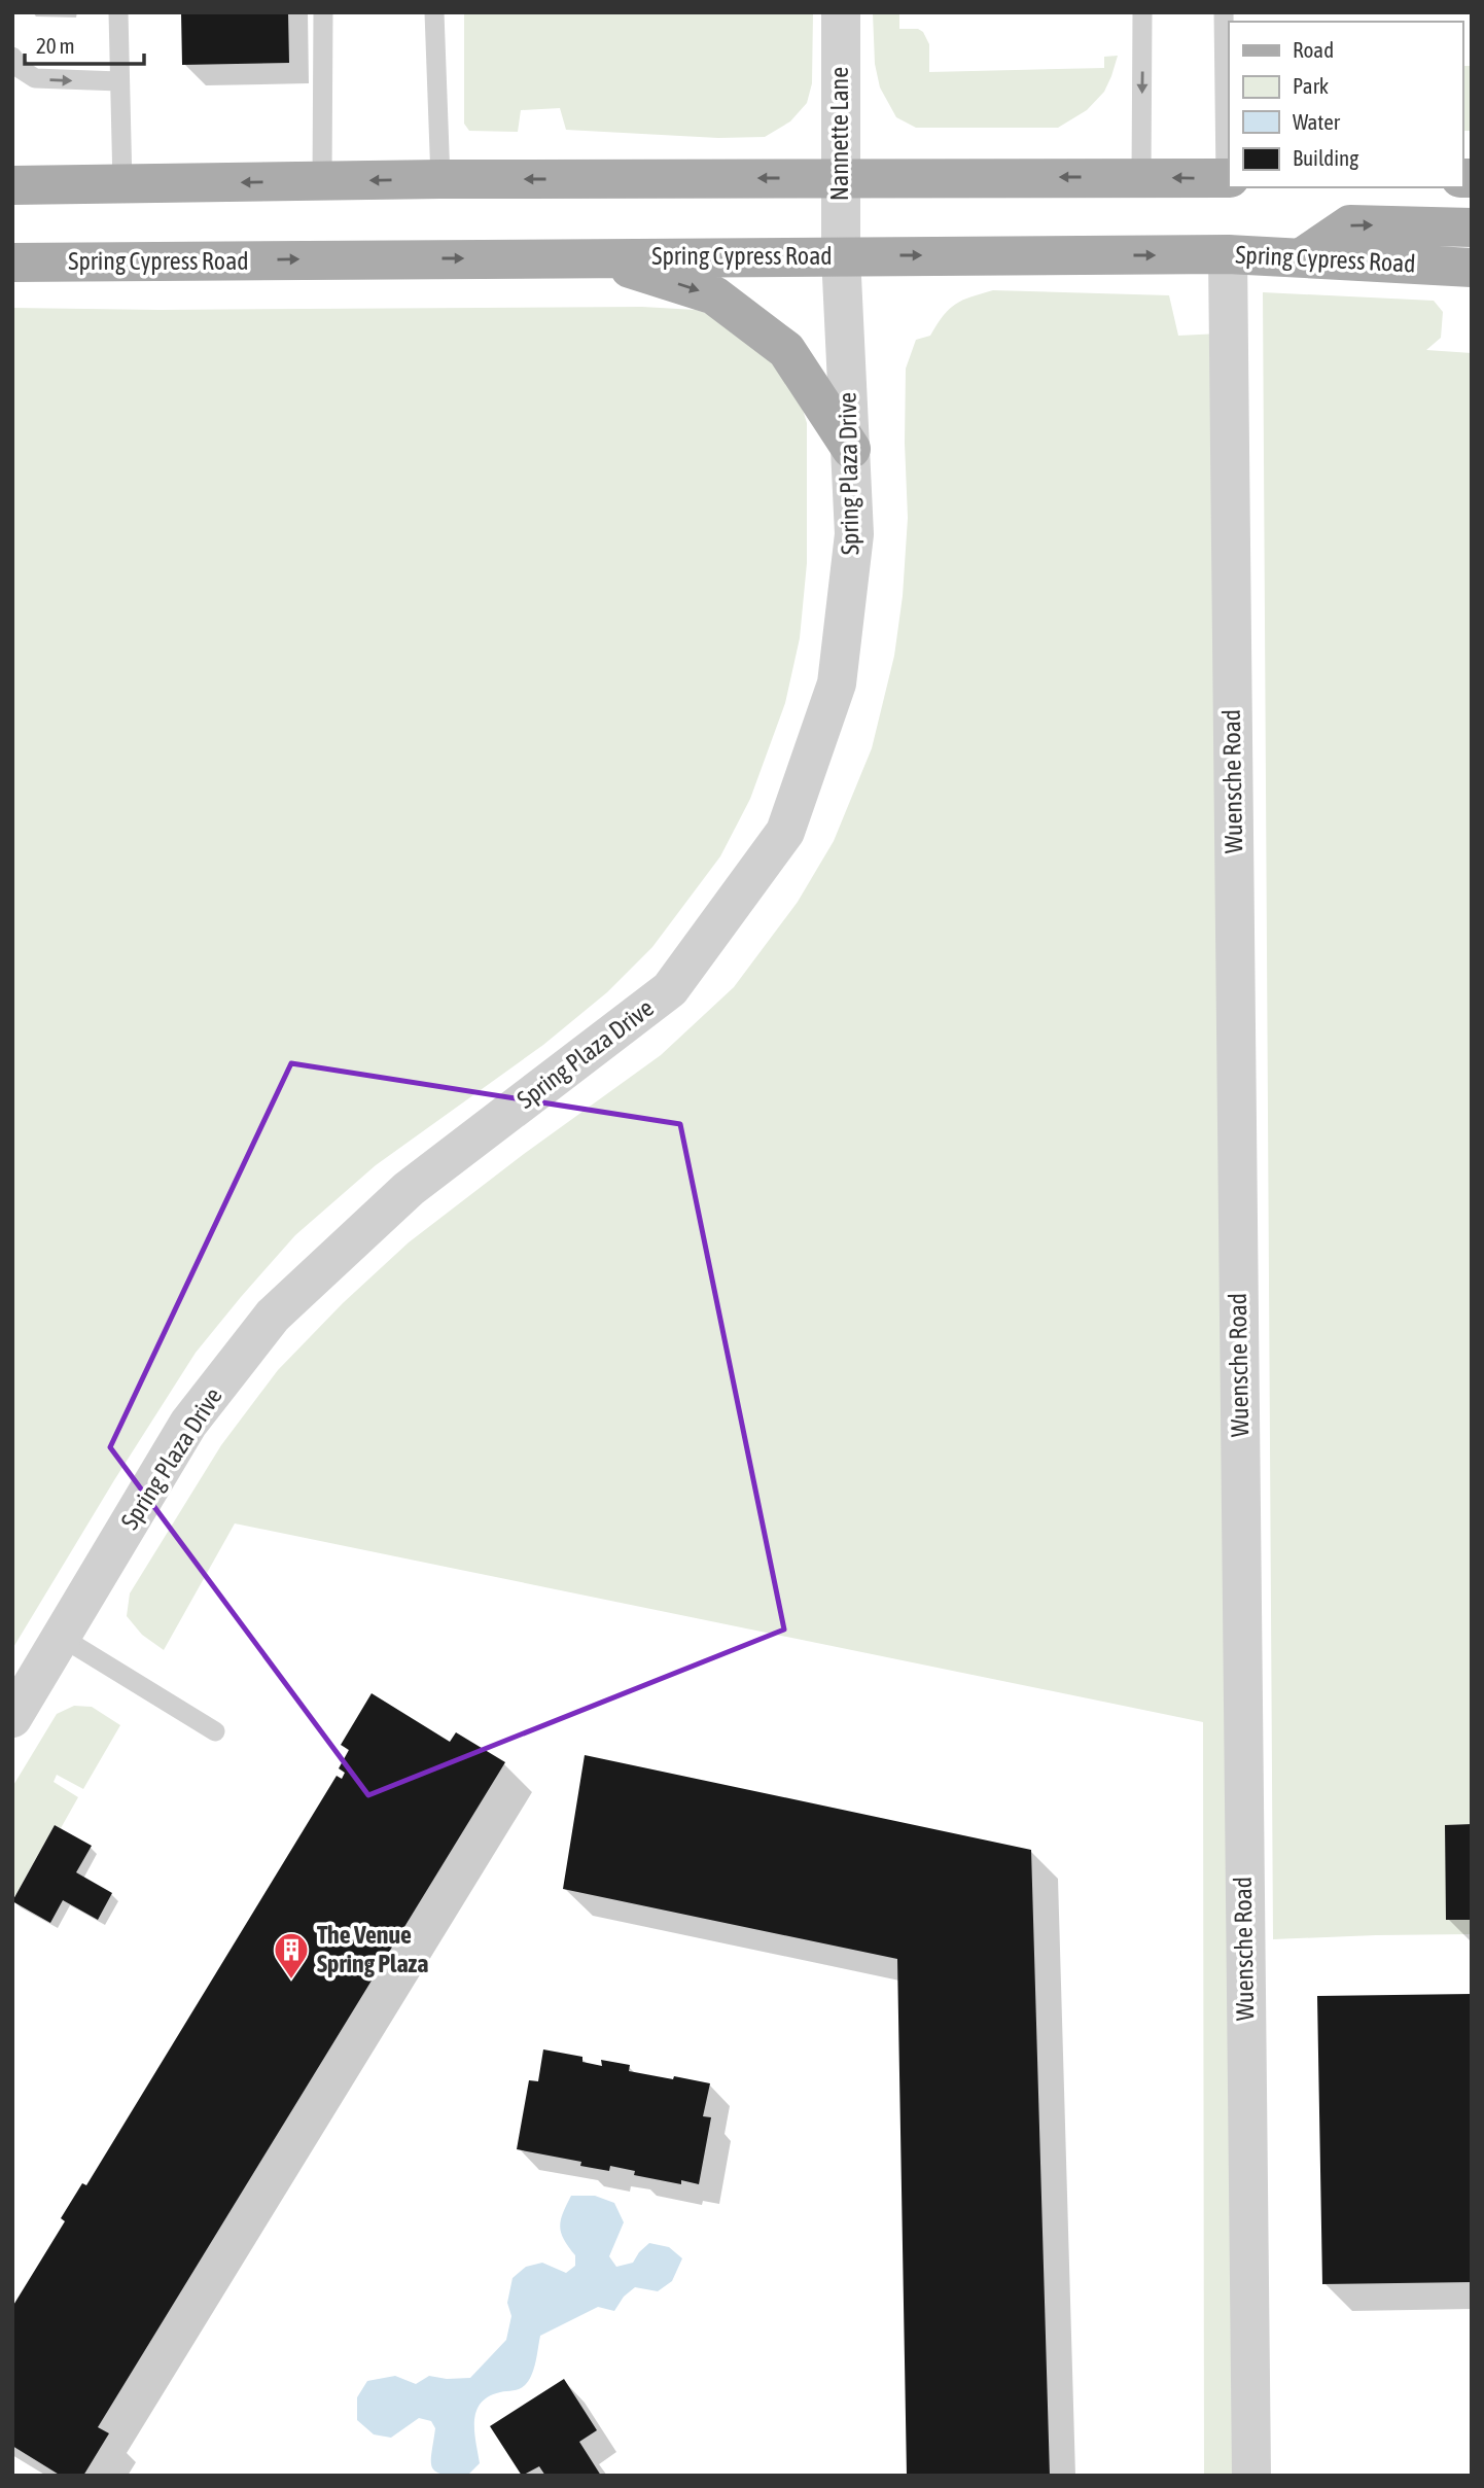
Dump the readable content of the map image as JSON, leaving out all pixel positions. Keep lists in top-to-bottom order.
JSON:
{
  "streets": {
    "main road": ["Spring Cypress Road"],
    "street": ["Nannette Lane", "Spring Plaza Drive", "Wuensche Road"]
  },
  "crossings": [
    ["Nannette Lane", "Spring Cypress Road"],
    ["Nannette Lane", "Spring Plaza Drive"],
    ["Spring Cypress Road", "Spring Plaza Drive"],
    ["Spring Cypress Road", "Wuensche Road"]
  ],
  "places": {
    "building": ["The Venue Spring Plaza"]
  },
  "legend": [
    "Road",
    "Park",
    "Water",
    "Building"
  ],
  "scale_bar": "20 m"
}
